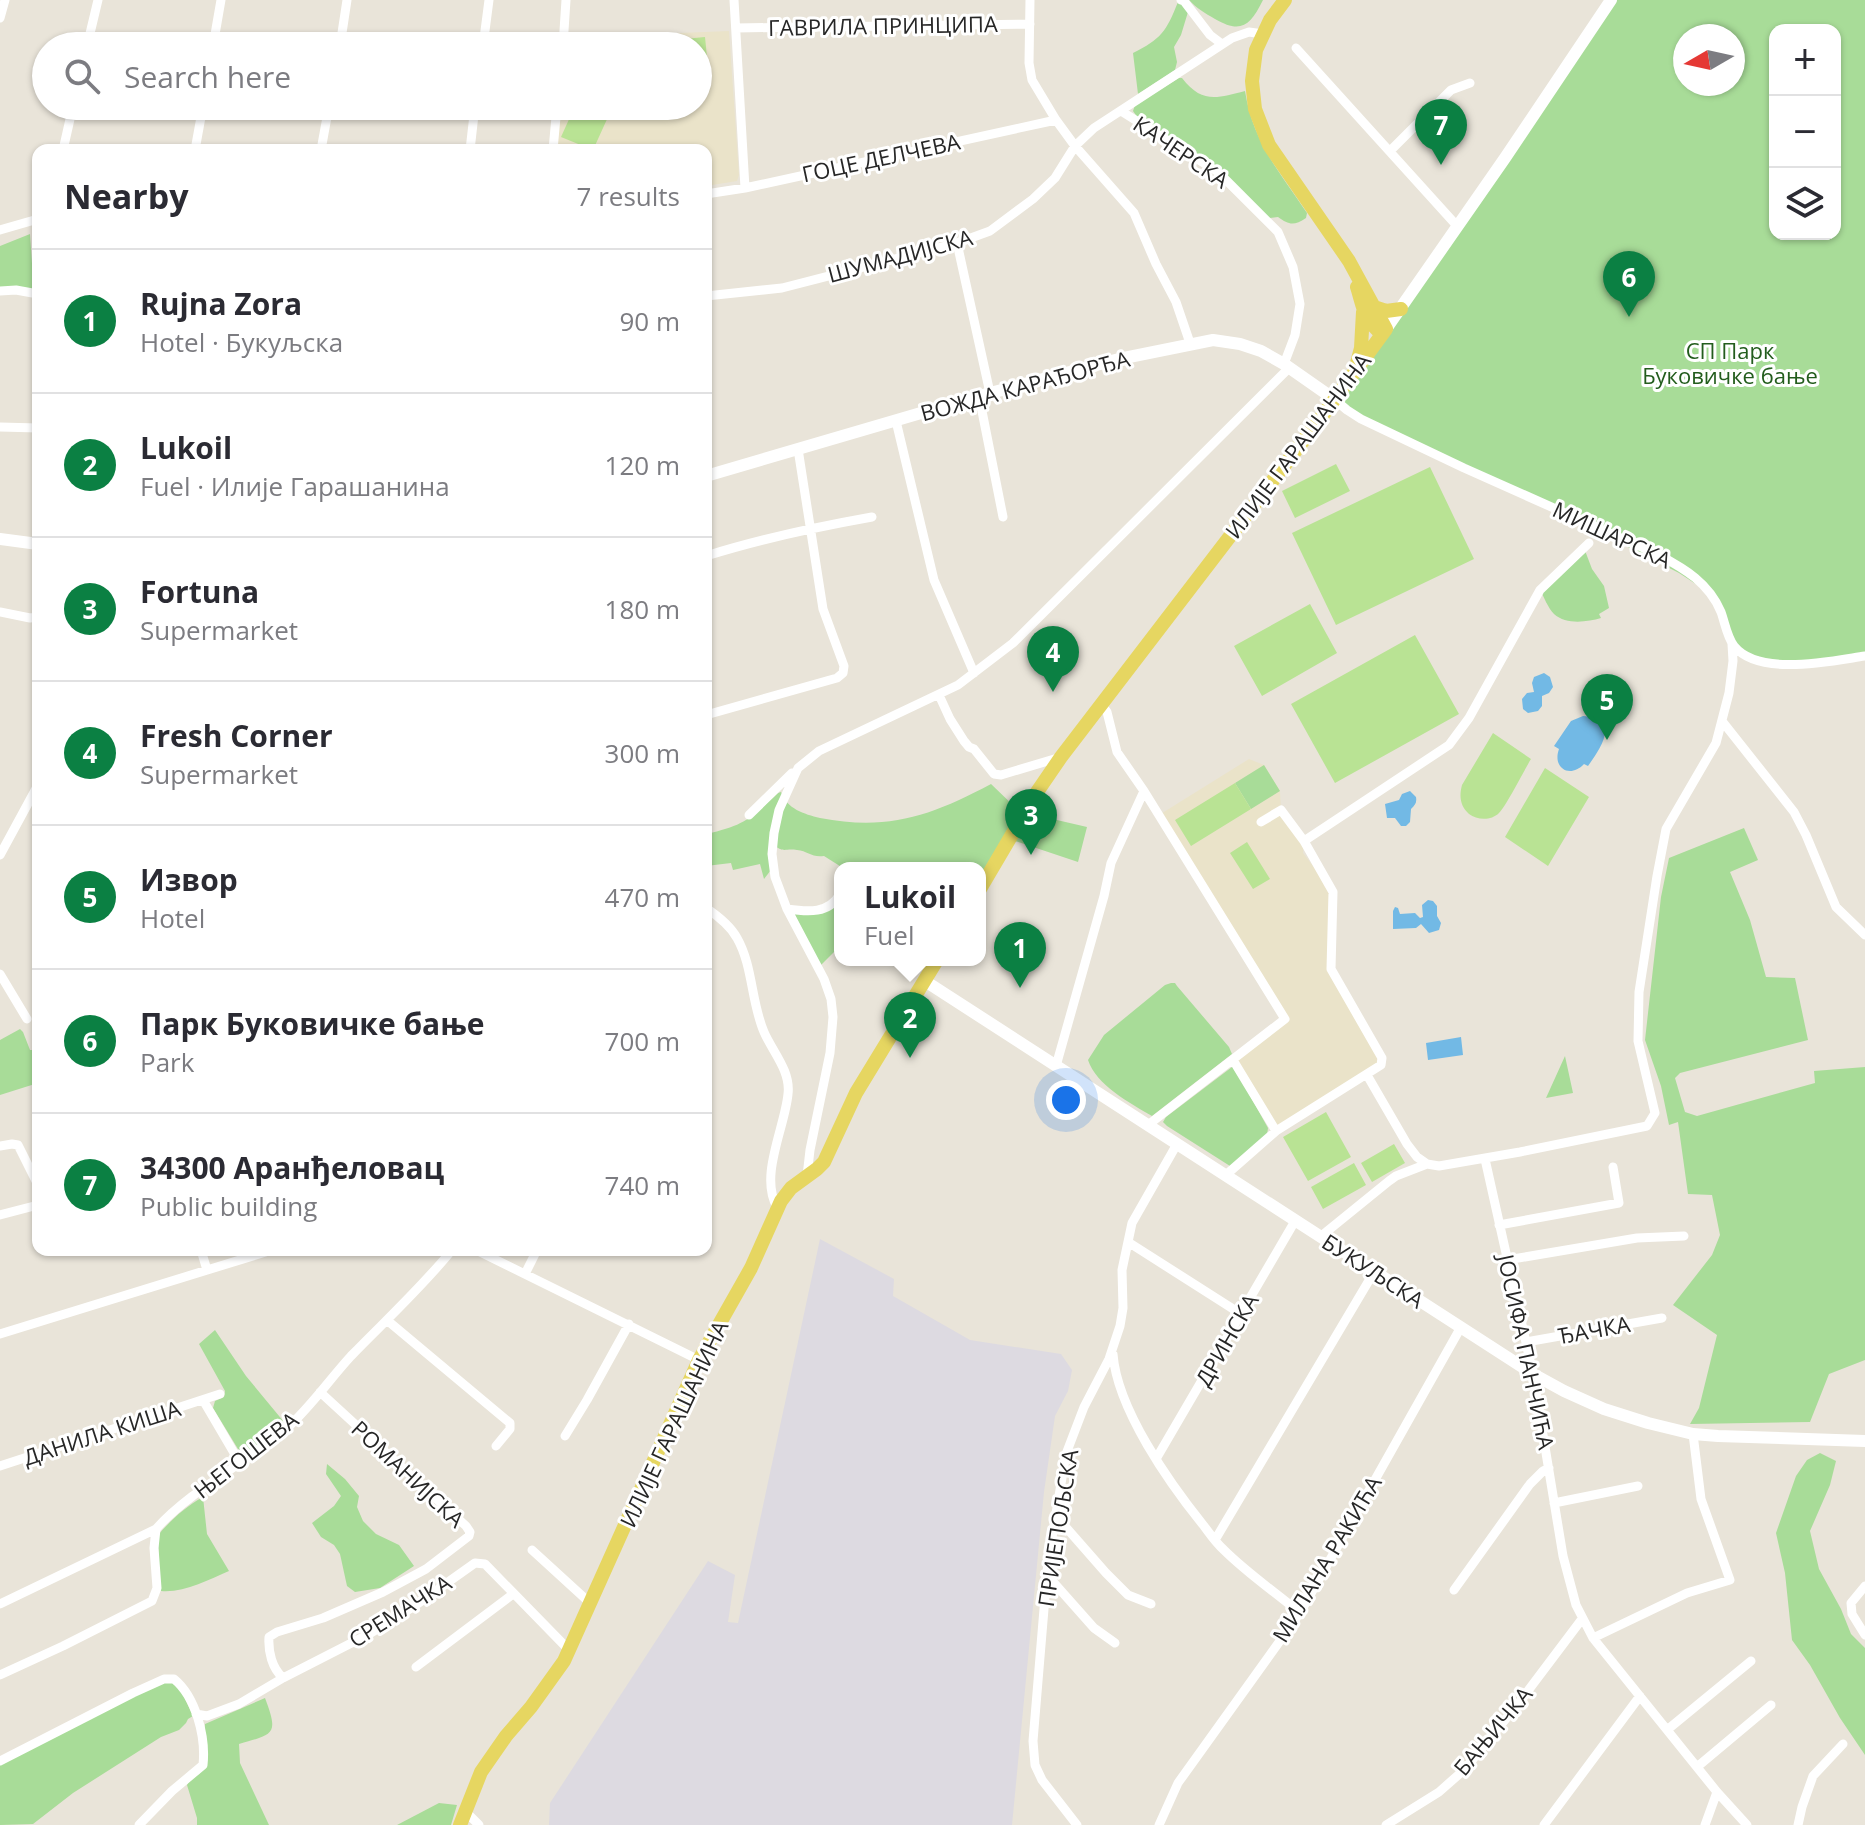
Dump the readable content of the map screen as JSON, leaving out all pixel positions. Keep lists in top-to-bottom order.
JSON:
{
  "streets": {
    "main road": ["ВОЖДА КАРАЂОРЂА", "ИЛИЈЕ ГАРАШАНИНА", "БУКУЉСКА"],
    "street": [
      "ГАВРИЛА ПРИНЦИПА",
      "КАЧЕРСКА",
      "ГОЦЕ ДЕЛЧЕВА",
      "ШУМАДИЈСКА",
      "МИШАРСКА",
      "ЂАЧКА",
      "ДРИНСКА",
      "ЈОСИФА ПАНЧИЋА",
      "ДАНИЛА КИША",
      "ЊЕГОШЕВА",
      "РОМАНИЈСКА",
      "ПРИЈЕПОЉСКА",
      "МИЛАНА РАКИЋА",
      "СРЕМАЧКА",
      "БАЊИЧКА"
    ]
  },
  "crossings": [
    ["КАЧЕРСКА", "ШУМАДИЈСКА"],
    ["КАЧЕРСКА", "ВОЖДА КАРАЂОРЂА"],
    ["ВОЖДА КАРАЂОРЂА", "ИЛИЈЕ ГАРАШАНИНА"],
    ["ВОЖДА КАРАЂОРЂА", "МИШАРСКА"],
    ["ИЛИЈЕ ГАРАШАНИНА", "МИШАРСКА"],
    ["ИЛИЈЕ ГАРАШАНИНА", "БУКУЉСКА"],
    ["ИЛИЈЕ ГАРАШАНИНА", "СРЕМАЧКА"],
    ["БУКУЉСКА", "ДРИНСКА"],
    ["БУКУЉСКА", "ЈОСИФА ПАНЧИЋА"],
    ["БУКУЉСКА", "ПРИЈЕПОЉСКА"],
    ["БУКУЉСКА", "МИЛАНА РАКИЋА"],
    ["ЂАЧКА", "ЈОСИФА ПАНЧИЋА"],
    ["ЈОСИФА ПАНЧИЋА", "БАЊИЧКА"],
    ["ДАНИЛА КИША", "ЊЕГОШЕВА"],
    ["ЊЕГОШЕВА", "РОМАНИЈСКА"],
    ["РОМАНИЈСКА", "СРЕМАЧКА"]
  ],
  "parks": ["СП Парк Буковичке бање"],
  "north": "left",
  "page": {
    "map_buttons": ["+", "−"],
    "search": "Search here",
    "pins": [
      "7",
      "6",
      "4",
      "5",
      "3",
      "1",
      "2"
    ],
    "heading": ["Nearby", "7 results"],
    "list": [
      {
        "mark": "1",
        "name": "Rujna Zora",
        "note": "Hotel · Букуљска",
        "value": "90 m"
      },
      {
        "mark": "2",
        "name": "Lukoil",
        "note": "Fuel · Илије Гарашанина",
        "value": "120 m"
      },
      {
        "mark": "3",
        "name": "Fortuna",
        "note": "Supermarket",
        "value": "180 m"
      },
      {
        "mark": "4",
        "name": "Fresh Corner",
        "note": "Supermarket",
        "value": "300 m"
      },
      {
        "mark": "5",
        "name": "Извор",
        "note": "Hotel",
        "value": "470 m"
      },
      {
        "mark": "6",
        "name": "Парк Буковичке бање",
        "note": "Park",
        "value": "700 m"
      },
      {
        "mark": "7",
        "name": "34300 Аранђеловац",
        "note": "Public building",
        "value": "740 m"
      }
    ],
    "popup": ["Lukoil", "Fuel"]
  }
}
